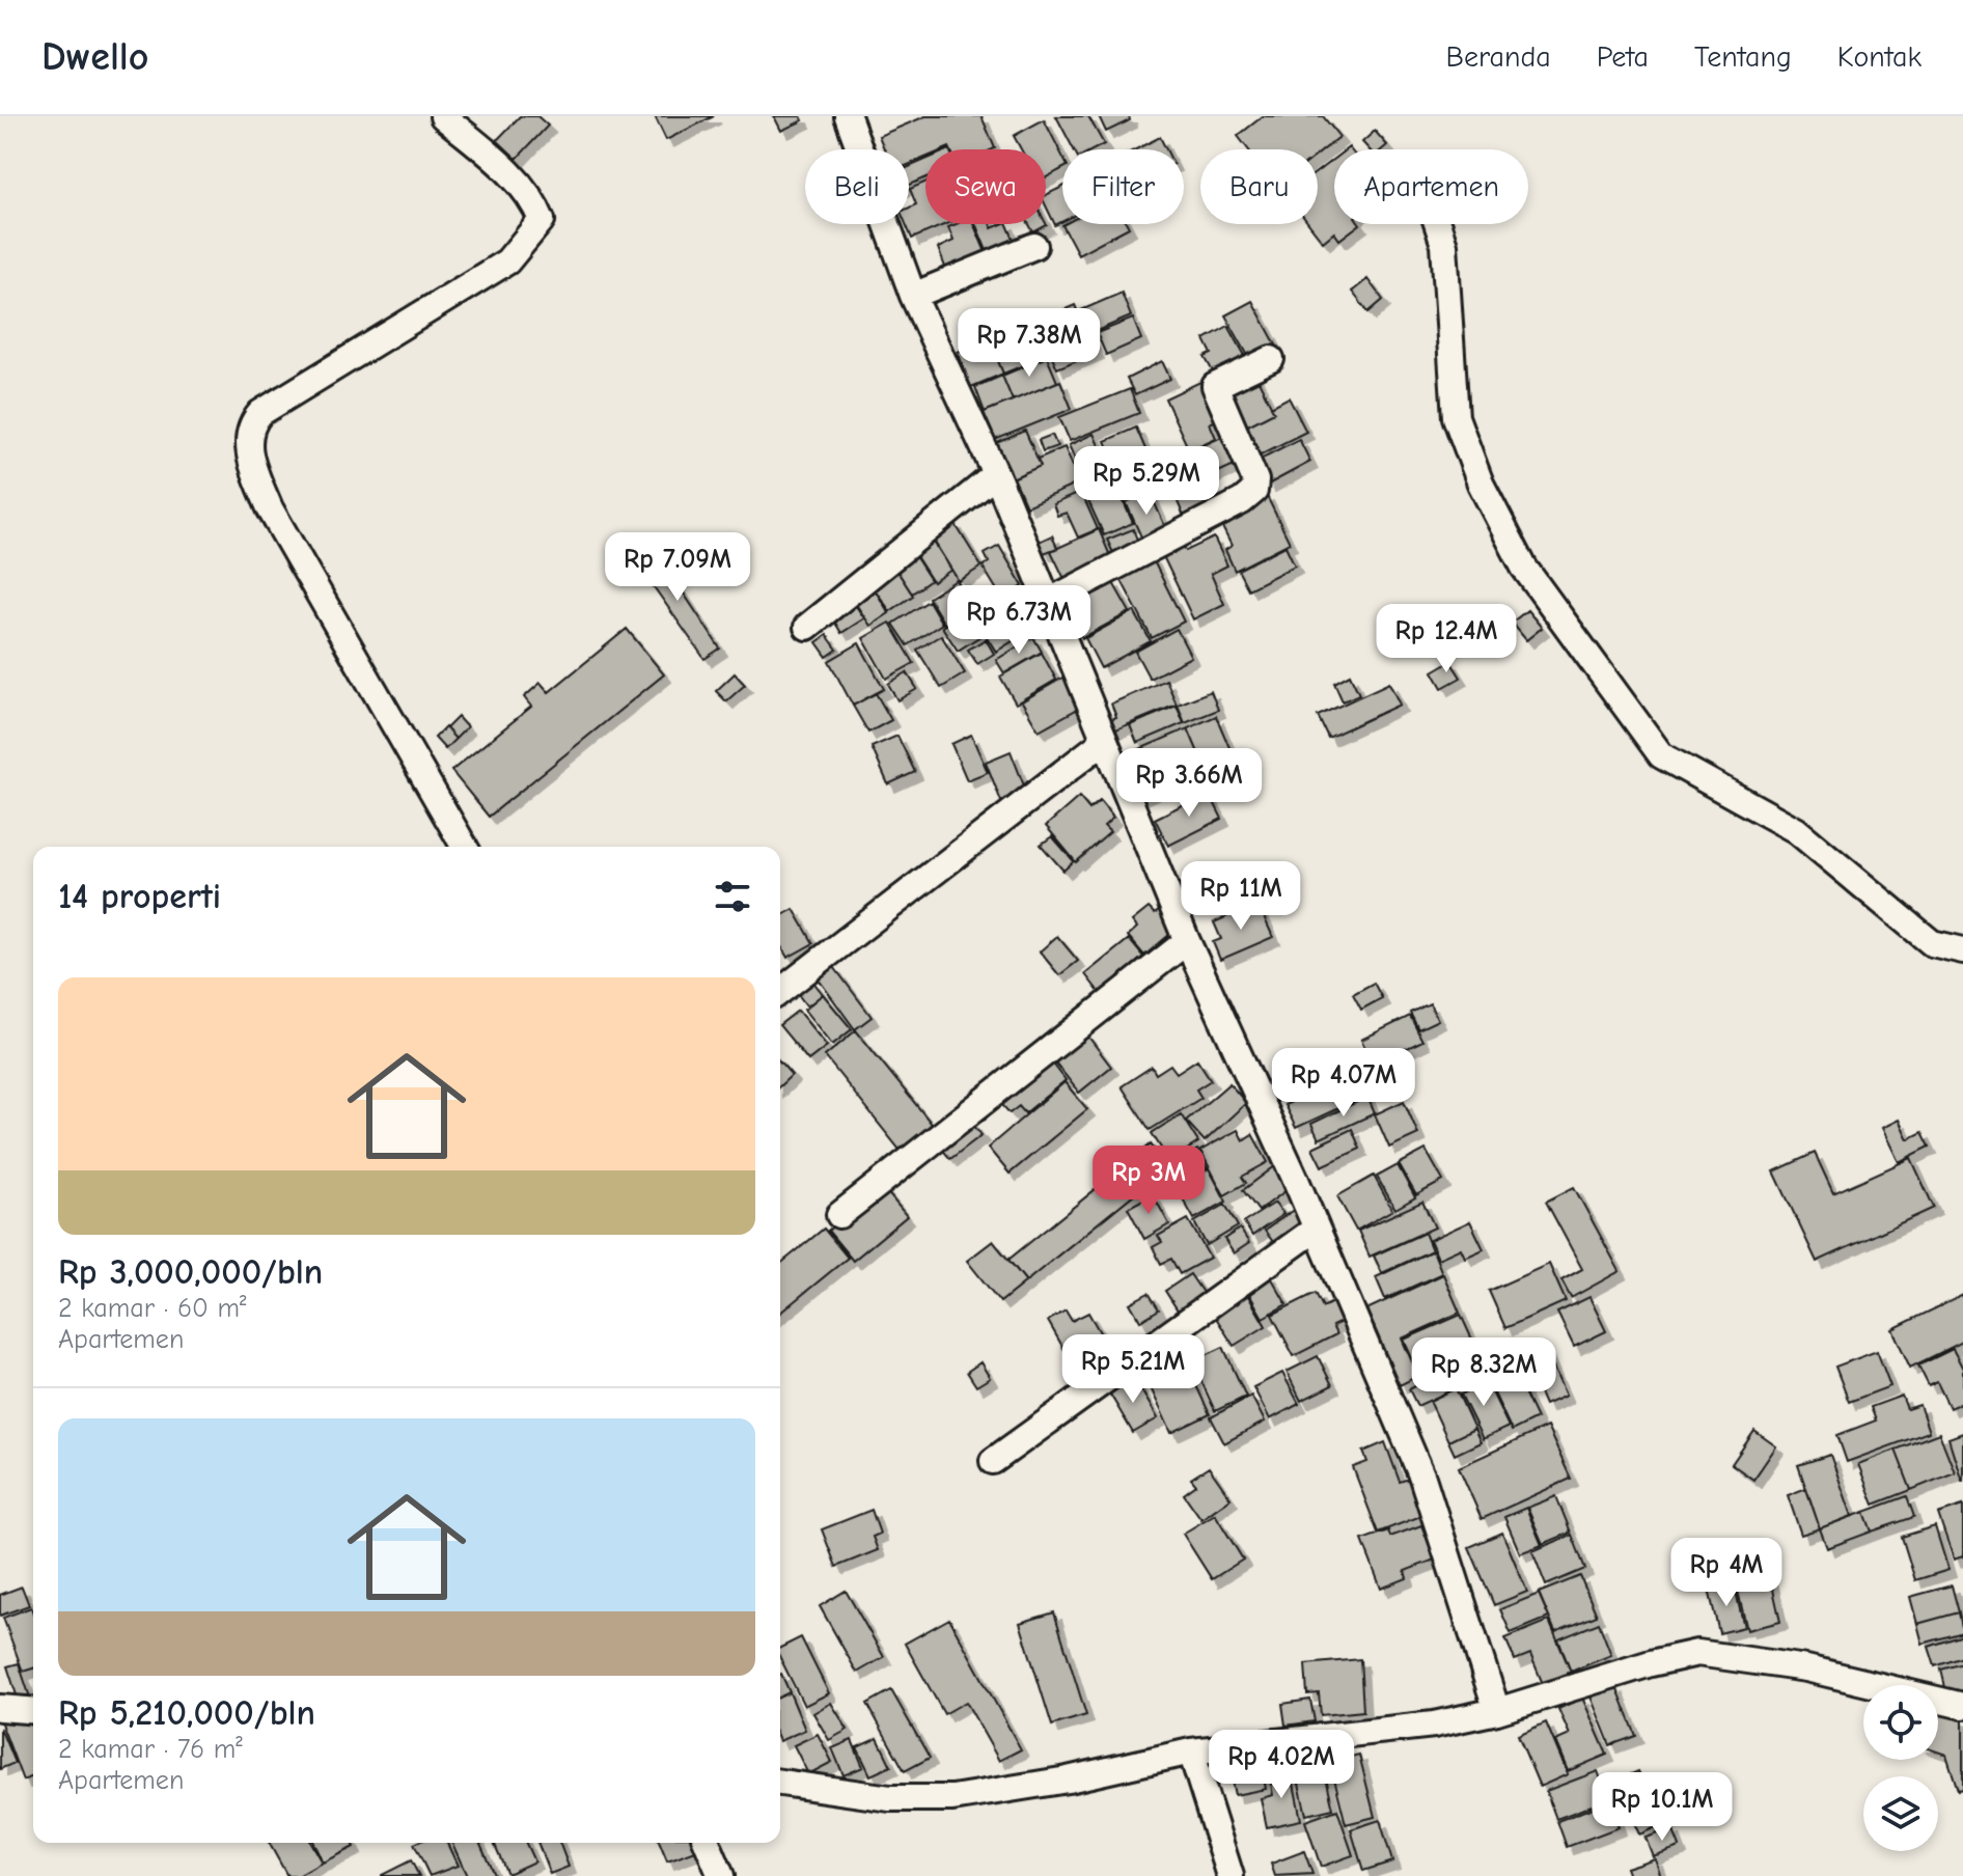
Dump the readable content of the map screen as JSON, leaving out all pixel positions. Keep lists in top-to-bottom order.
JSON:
{
  "page": {
    "header": "Dwello",
    "nav": [
      "Beranda",
      "Peta",
      "Tentang",
      "Kontak"
    ],
    "chip": [
      "Beli",
      "Sewa",
      "Filter",
      "Baru",
      "Apartemen"
    ],
    "price": [
      "Rp 7.38M",
      "Rp 5.29M",
      "Rp 7.09M",
      "Rp 6.73M",
      "Rp 12.4M",
      "Rp 3.66M",
      "Rp 11M",
      "Rp 4.07M",
      "Rp 3M",
      "Rp 5.21M",
      "Rp 8.32M",
      "Rp 4M",
      "Rp 4.02M",
      "Rp 10.1M"
    ],
    "heading": "14 properti",
    "list": [
      {
        "name": "Rp 3,000,000/bln",
        "note": "2 kamar · 60 m² · Apartemen"
      },
      {
        "name": "Rp 5,210,000/bln",
        "note": "2 kamar · 76 m² · Apartemen"
      }
    ]
  }
}
